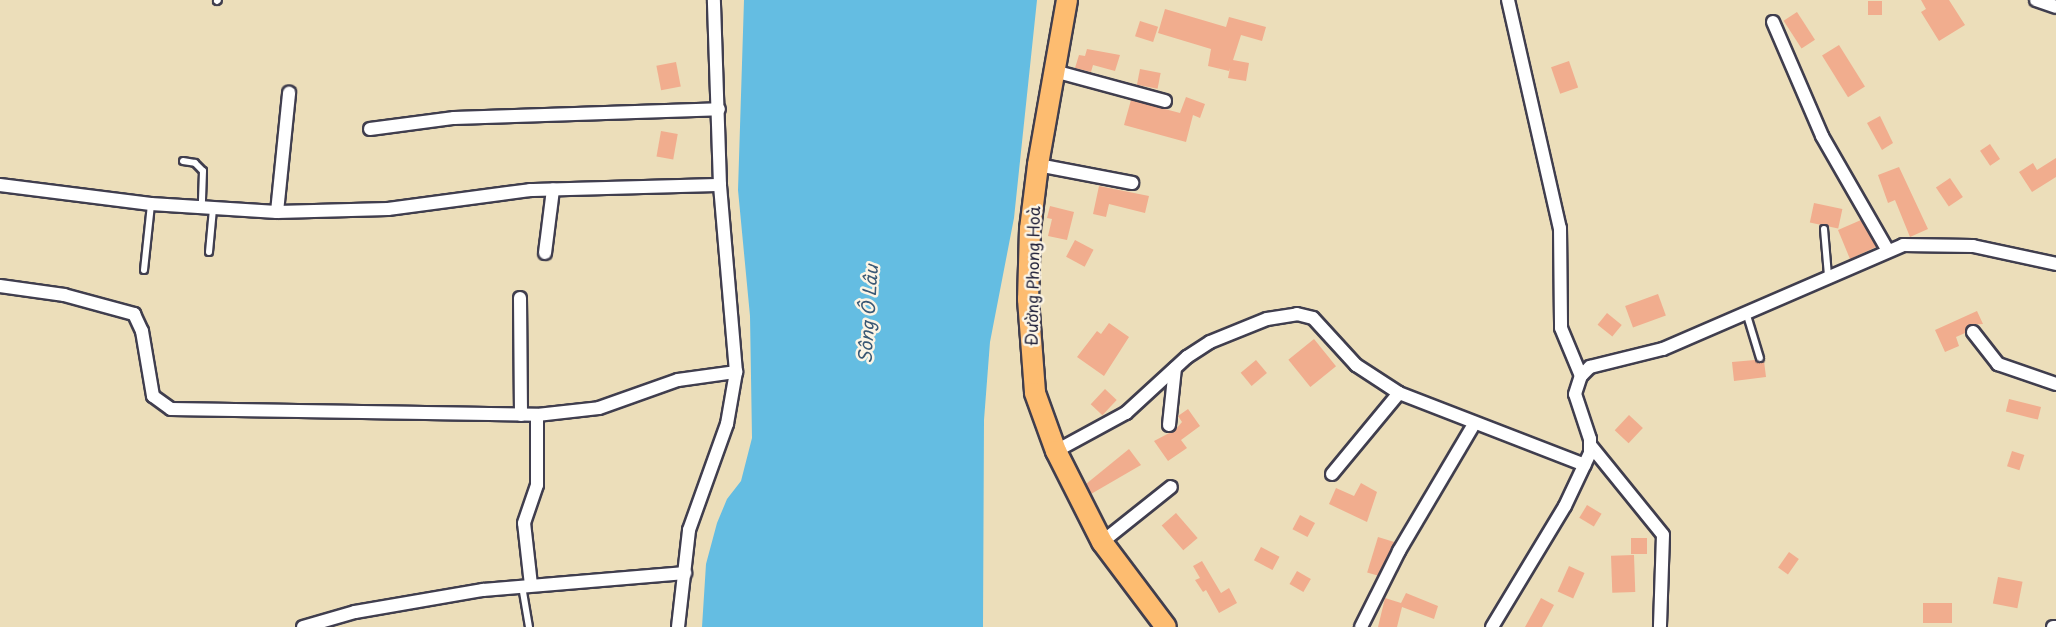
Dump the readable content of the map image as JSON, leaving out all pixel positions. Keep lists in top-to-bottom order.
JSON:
{
  "streets": {
    "main road": ["Đường Phong Hoà"]
  },
  "water": ["Sông Ô Lâu"]
}
